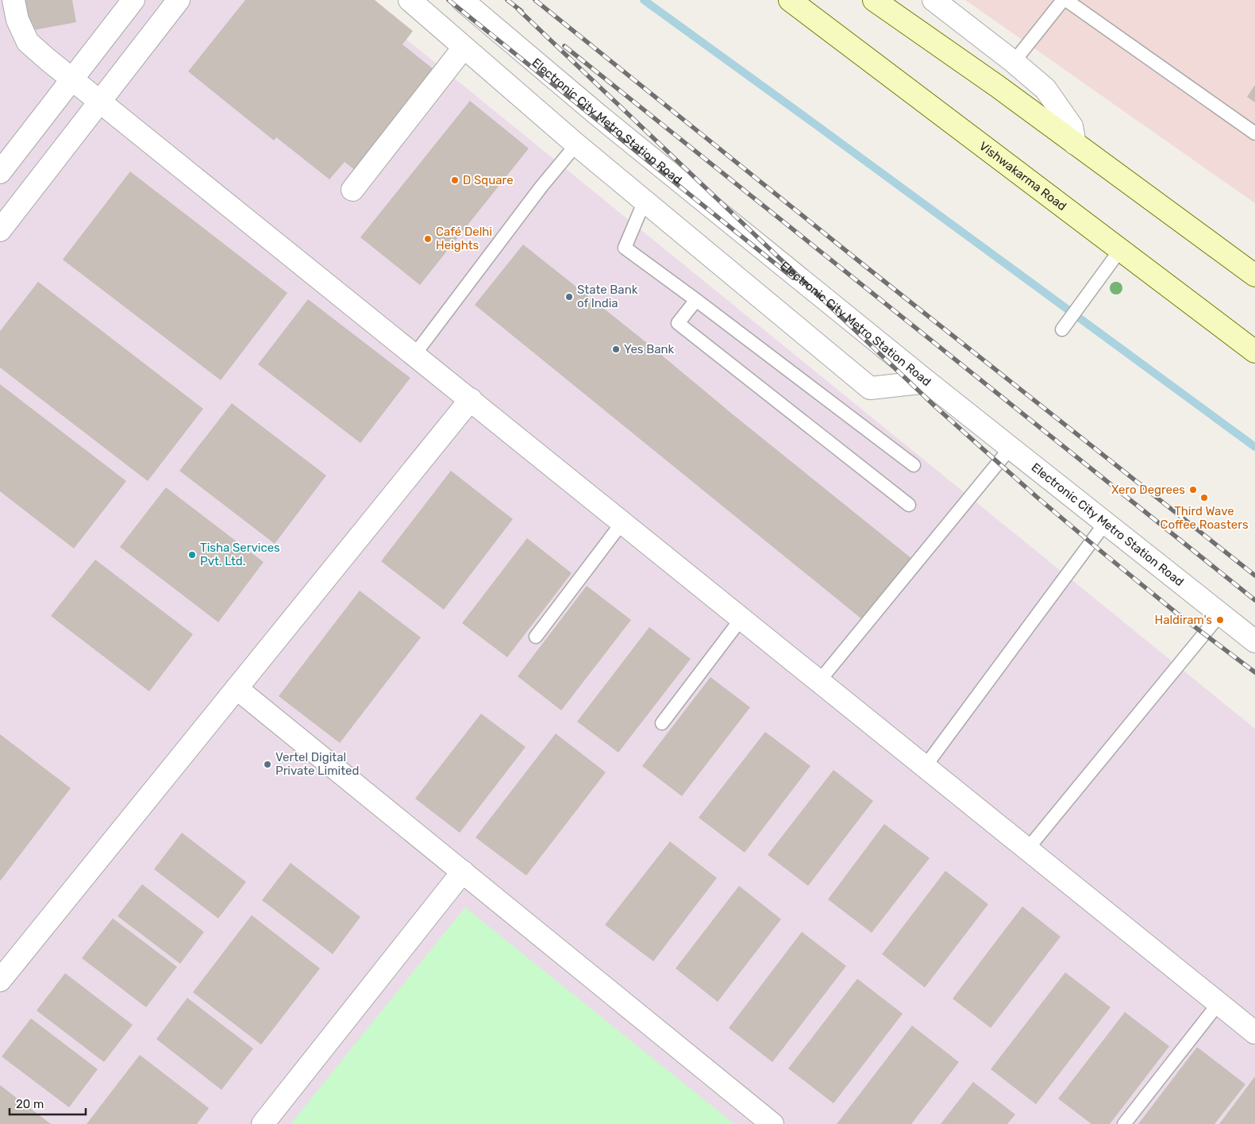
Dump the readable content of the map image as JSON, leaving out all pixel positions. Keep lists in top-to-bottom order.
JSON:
{
  "streets": {
    "main road": ["Vishwakarma Road"],
    "street": ["Electronic City Metro Station Road"]
  },
  "places": [
    "D Square",
    "Café Delhi Heights",
    "State Bank of India",
    "Yes Bank",
    "Xero Degrees",
    "Third Wave Coffee Roasters",
    "Tisha Services Pvt. Ltd.",
    "Haldiram's",
    "Vertel Digital Private Limited"
  ],
  "scale_bar": "20 m"
}
